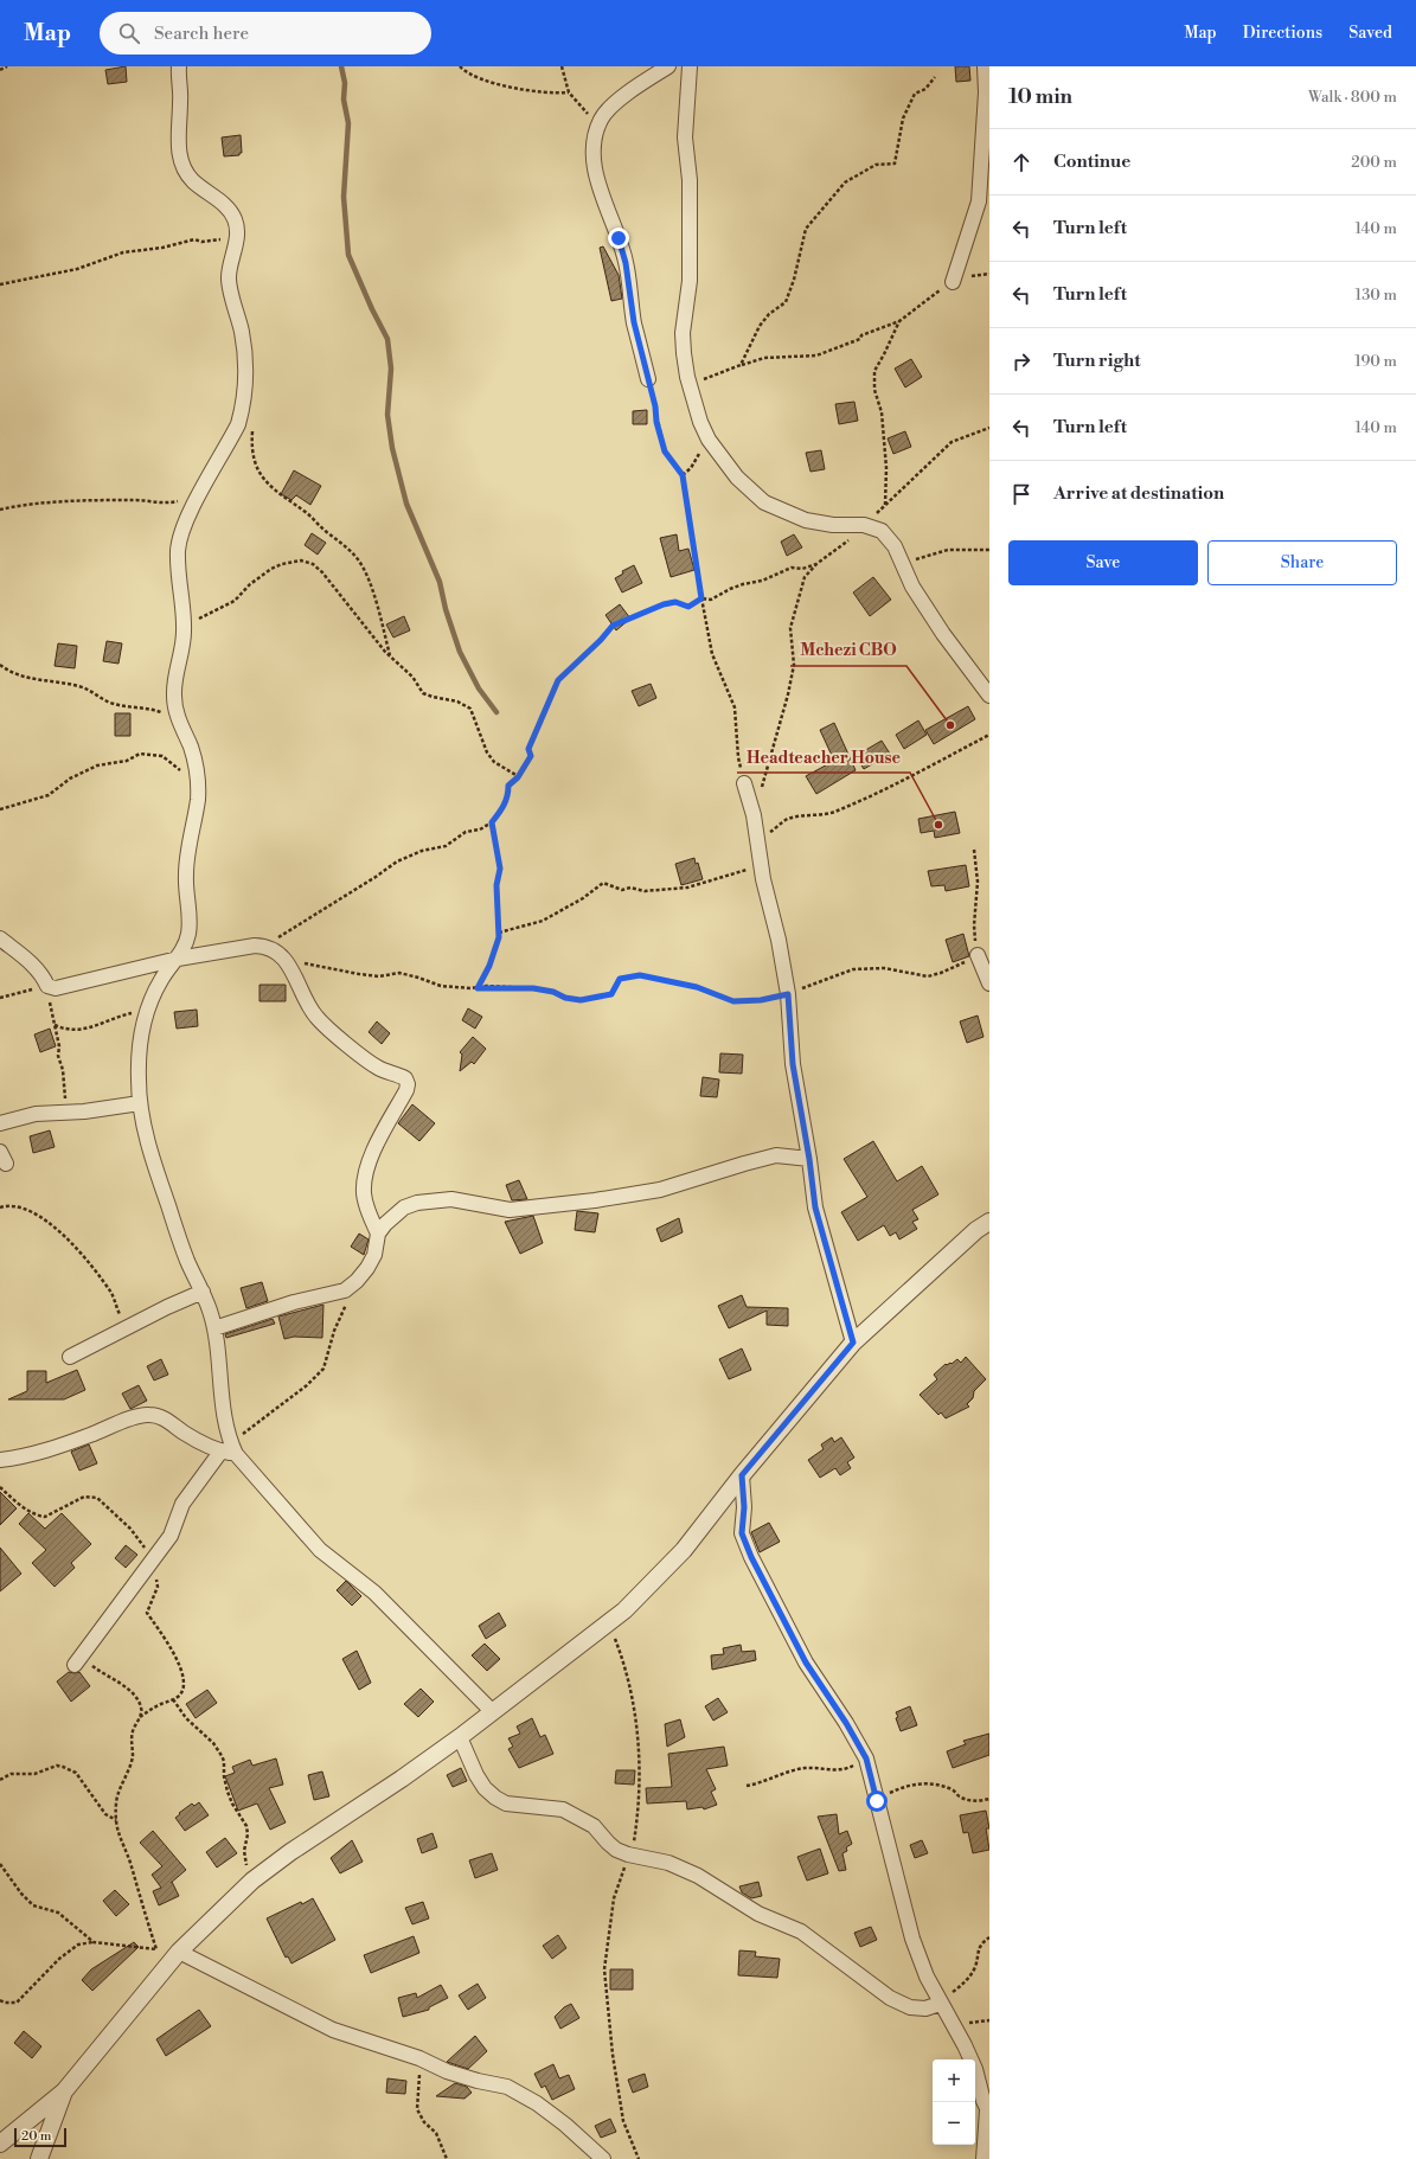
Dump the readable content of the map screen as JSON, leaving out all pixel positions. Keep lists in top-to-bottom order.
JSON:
{
  "places": ["Mchezi CBO", "Headteacher House"],
  "scale_bar": "20 m",
  "page": {
    "header": "Map",
    "search": "Search here",
    "nav": ["Map", "Directions", "Saved"],
    "heading": ["10 min", "Walk · 800 m"],
    "list": [
      ["Continue", "200 m"],
      ["Turn left", "140 m"],
      ["Turn left", "130 m"],
      ["Turn right", "190 m"],
      ["Turn left", "140 m"],
      "Arrive at destination"
    ],
    "buttons": ["Save", "Share"],
    "map_buttons": ["+", "−"],
    "scale": "20 m"
  }
}
